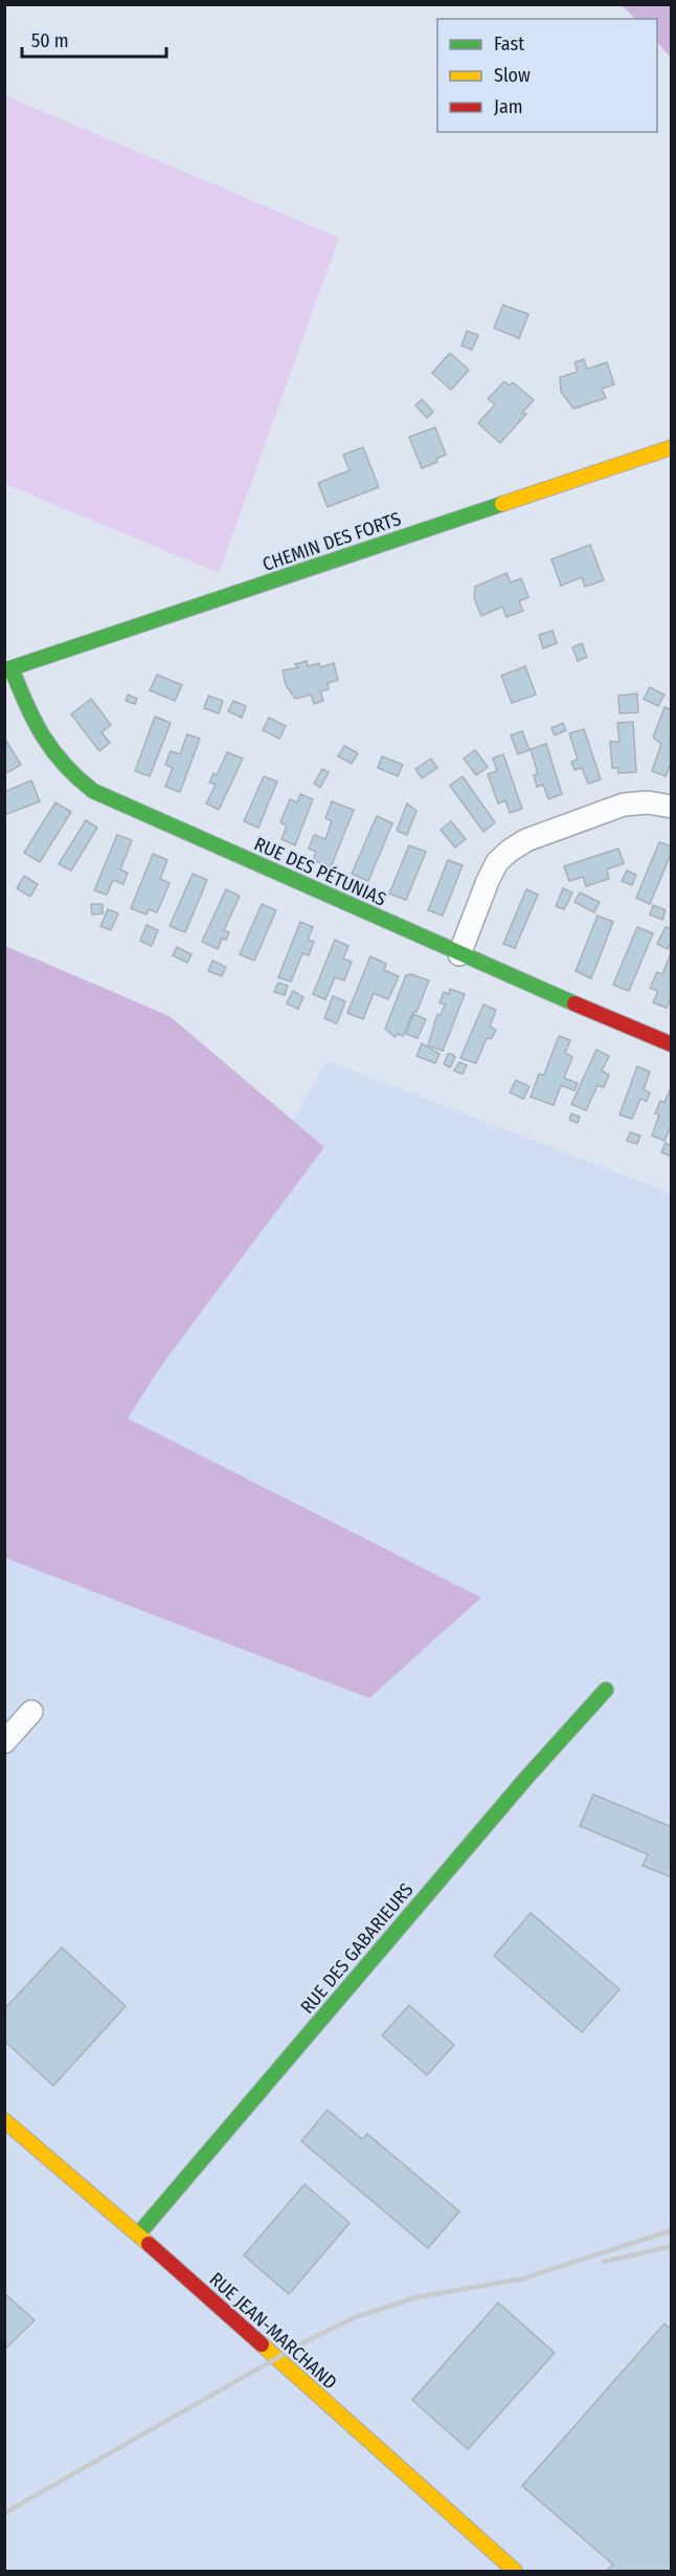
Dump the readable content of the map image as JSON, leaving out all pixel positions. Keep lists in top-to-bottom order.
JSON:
{
  "streets": {
    "street": [
      "CHEMIN DES FORTS",
      "RUE DES PÉTUNIAS",
      "RUE DES GABARIEURS",
      "RUE JEAN-MARCHAND"
    ]
  },
  "crossings": [
    ["CHEMIN DES FORTS", "RUE DES PÉTUNIAS"],
    ["RUE DES GABARIEURS", "RUE JEAN-MARCHAND"]
  ],
  "legend": ["Fast", "Slow", "Jam"],
  "scale_bar": "50 m"
}
